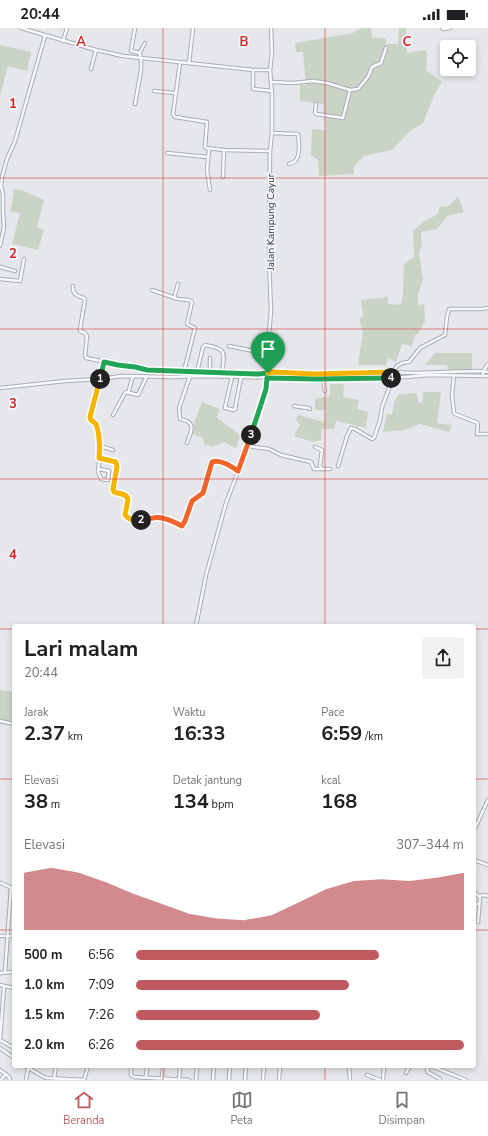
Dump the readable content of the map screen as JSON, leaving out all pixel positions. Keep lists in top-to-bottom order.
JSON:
{
  "streets": {
    "street": ["Jalan Kampung Cayur"]
  },
  "page": {
    "status": "20:44",
    "pins": [
      "4",
      "1",
      "3",
      "2"
    ],
    "heading": ["Lari malam", "20:44"],
    "stats": [
      ["Jarak", "2.37 km"],
      ["Waktu", "16:33"],
      ["Pace", "6:59 /km"],
      ["Elevasi", "38 m"],
      ["Detak jantung", "134 bpm"],
      ["kcal", "168"]
    ],
    "chart": ["Elevasi", "307–344 m"],
    "list": [
      {
        "name": "500 m",
        "note": "6:56"
      },
      {
        "name": "1.0 km",
        "note": "7:09"
      },
      {
        "name": "1.5 km",
        "note": "7:26"
      },
      {
        "name": "2.0 km",
        "note": "6:26"
      }
    ],
    "tabs": ["Beranda", "Peta", "Disimpan"]
  },
  "grid": {
    "columns": ["A", "B", "C"],
    "rows": [
      "1",
      "2",
      "3",
      "4"
    ]
  }
}
